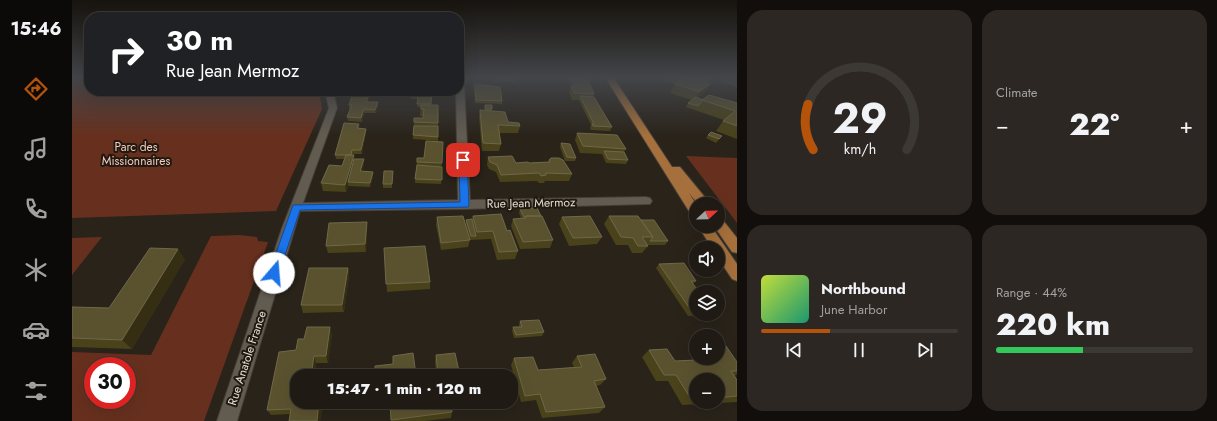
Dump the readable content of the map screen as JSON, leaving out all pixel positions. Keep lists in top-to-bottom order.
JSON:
{
  "streets": {
    "street": ["Rue Jean Mermoz", "Rue Anatole France"]
  },
  "crossings": [
    ["Rue Jean Mermoz", "Rue Anatole France"]
  ],
  "parks": ["Parc des Missionnaires"],
  "north": "right",
  "page": {
    "tabs": "15:46",
    "tile": [
      "Climate",
      ["Range · 44%", "220 km"]
    ],
    "turn": ["30 m", "Rue Jean Mermoz"],
    "heat": ["−", "22°", "+"],
    "map_buttons": ["+", "−"],
    "song": ["Northbound", "June Harbor"],
    "limit": "30",
    "trip": "15:47 · 1 min · 120 m",
    "gauge": ["29", "km/h"]
  }
}
